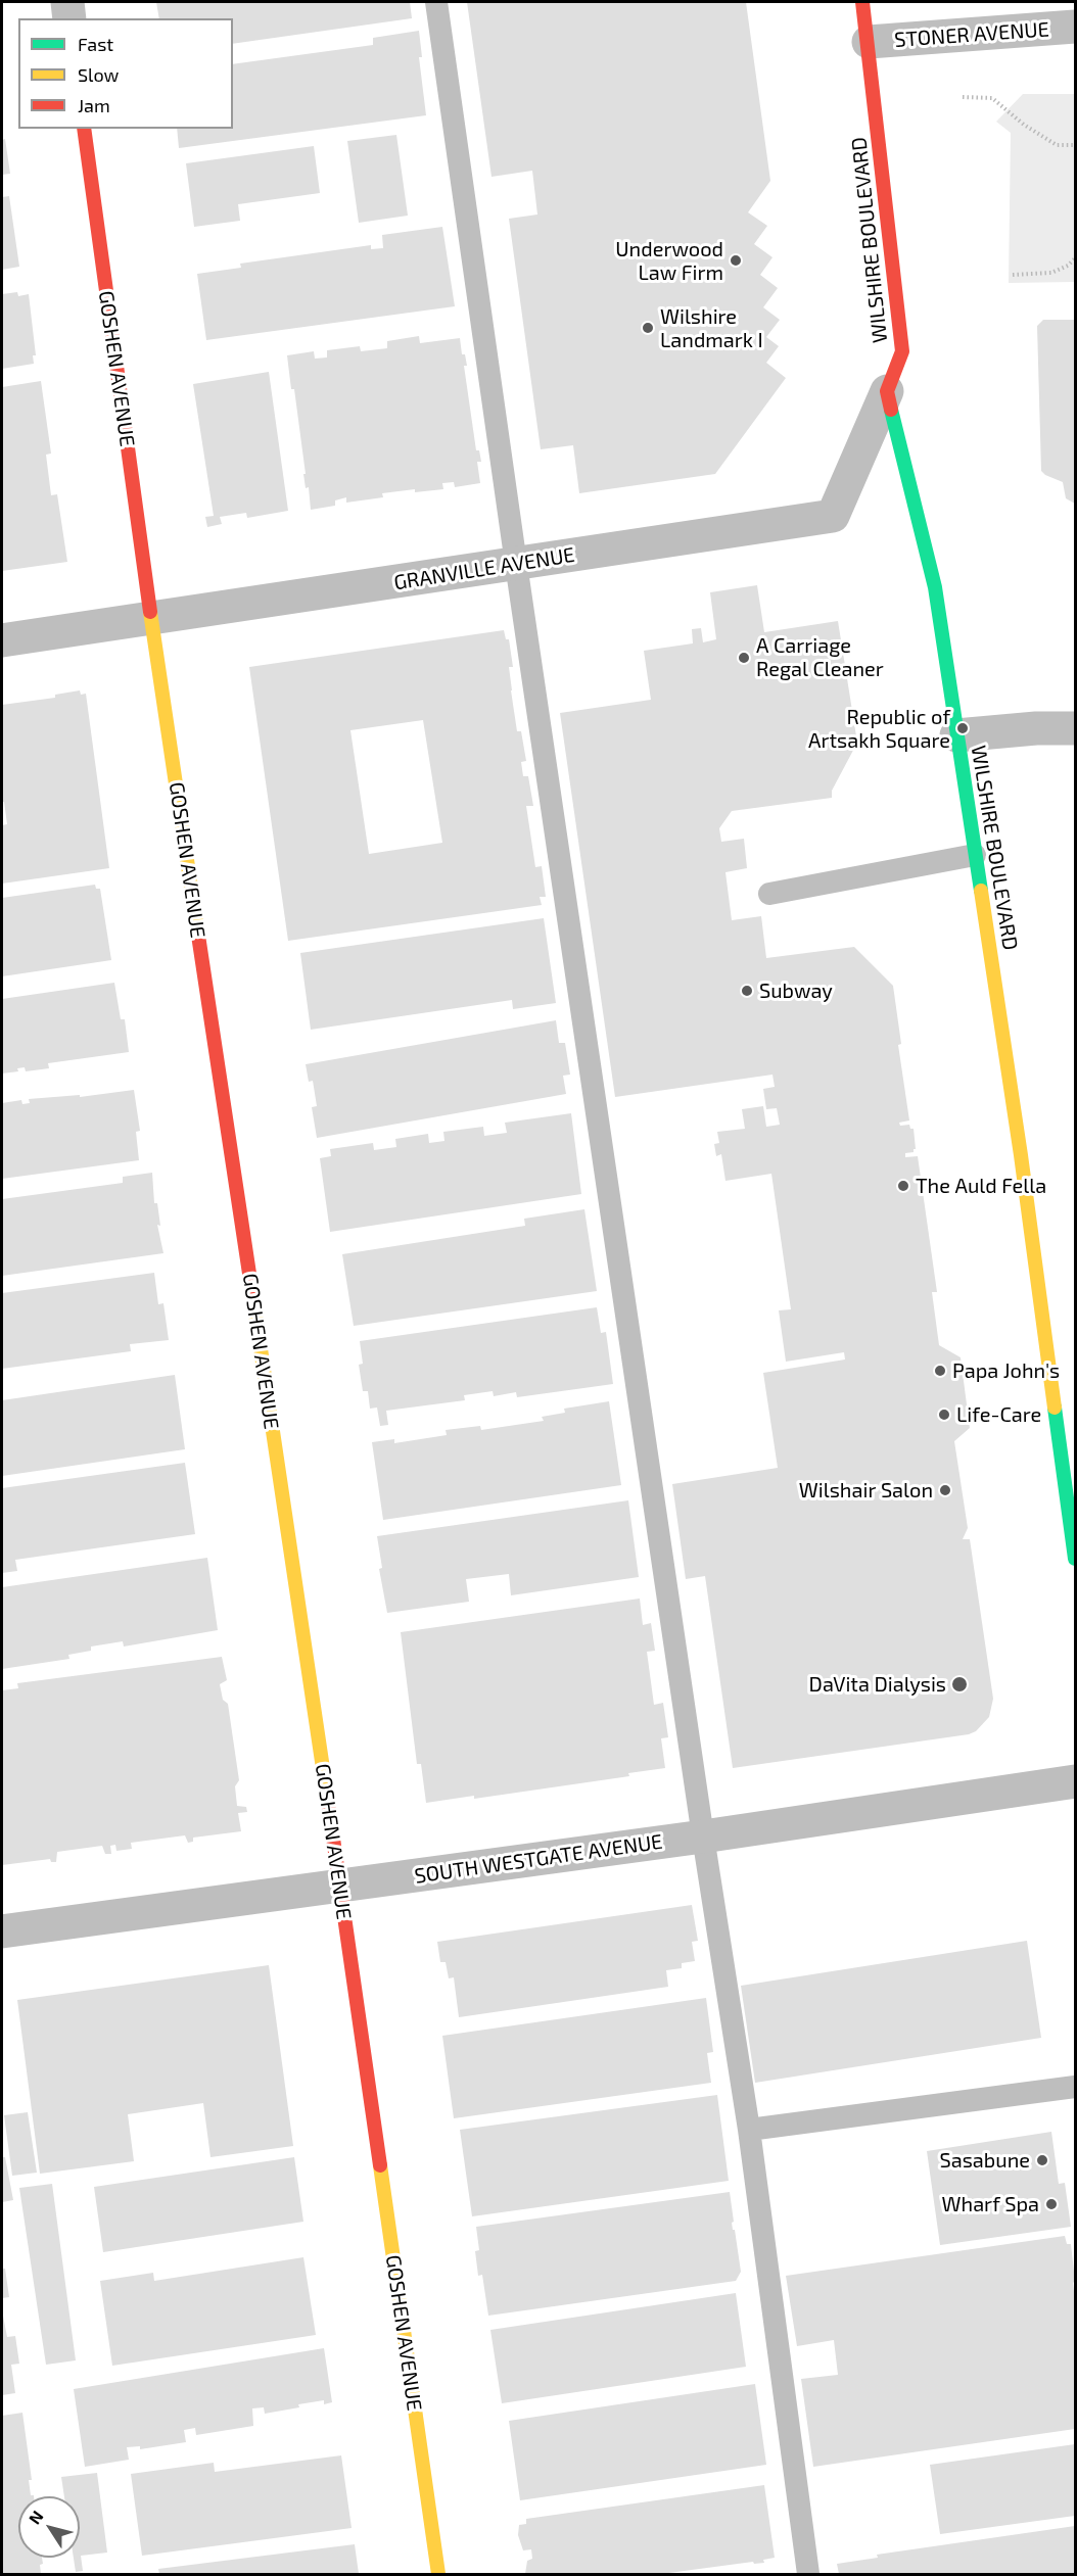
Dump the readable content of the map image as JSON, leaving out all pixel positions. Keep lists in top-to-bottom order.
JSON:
{
  "streets": {
    "street": [
      "STONER AVENUE",
      "WILSHIRE BOULEVARD",
      "GOSHEN AVENUE",
      "GRANVILLE AVENUE",
      "SOUTH WESTGATE AVENUE"
    ]
  },
  "crossings": [
    ["STONER AVENUE", "WILSHIRE BOULEVARD"],
    ["WILSHIRE BOULEVARD", "GRANVILLE AVENUE"],
    ["GOSHEN AVENUE", "GRANVILLE AVENUE"],
    ["GOSHEN AVENUE", "SOUTH WESTGATE AVENUE"]
  ],
  "places": [
    "Underwood Law Firm",
    "Wilshire Landmark I",
    "A Carriage Regal Cleaner",
    "Republic of Artsakh Square",
    "Subway",
    "The Auld Fella",
    "Papa John's",
    "Life-Care",
    "Wilshair Salon",
    "DaVita Dialysis",
    "Sasabune",
    "Wharf Spa"
  ],
  "legend": ["Fast", "Slow", "Jam"],
  "north": "top left"
}
